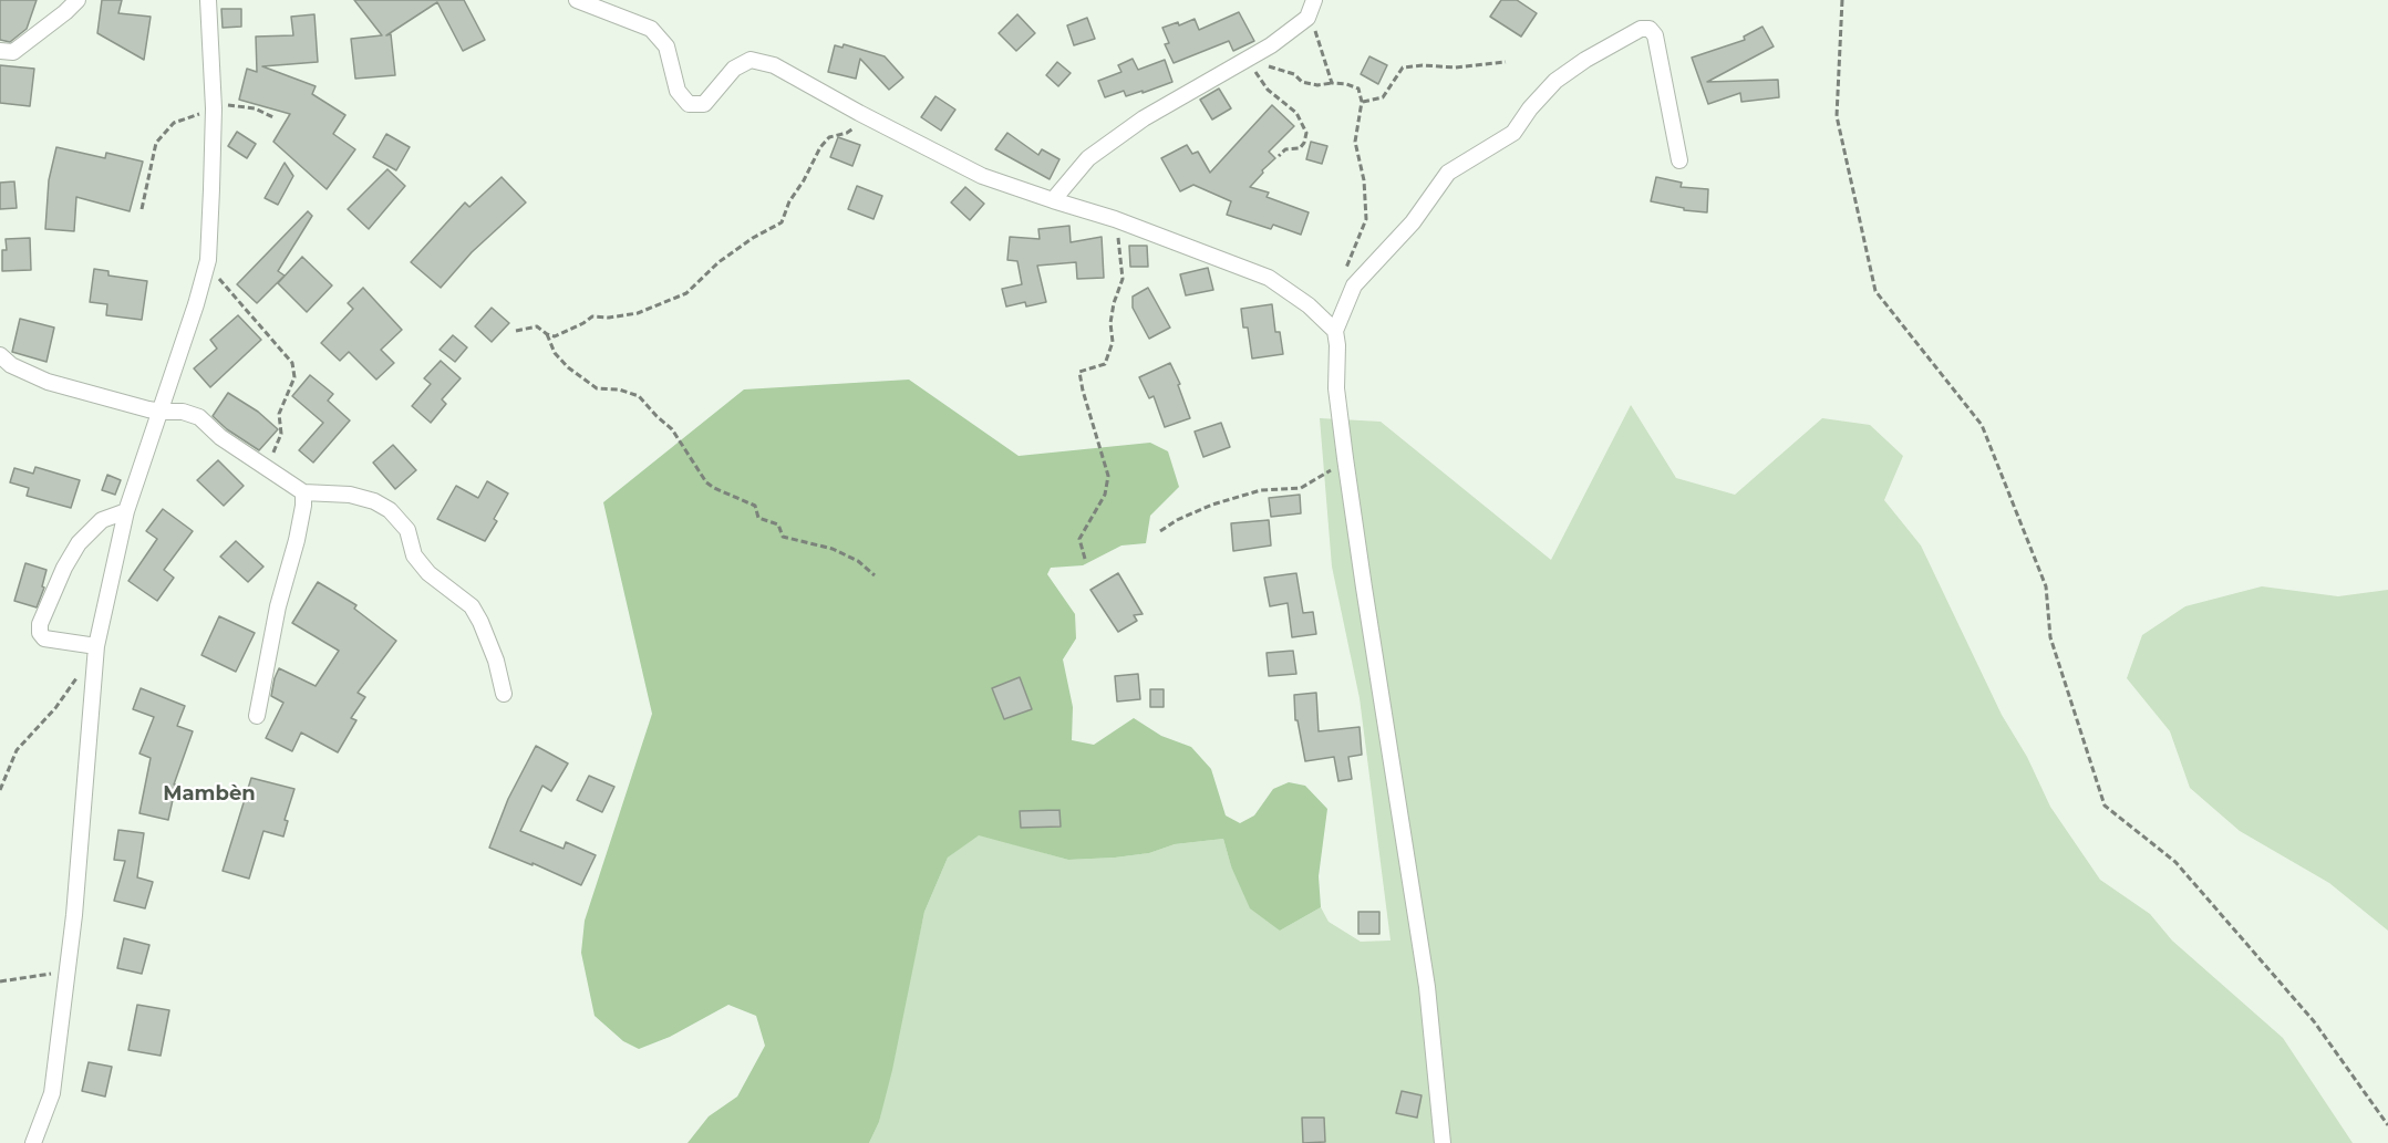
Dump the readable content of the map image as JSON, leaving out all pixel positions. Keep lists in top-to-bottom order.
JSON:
{
  "districts": ["Mambèn"]
}
